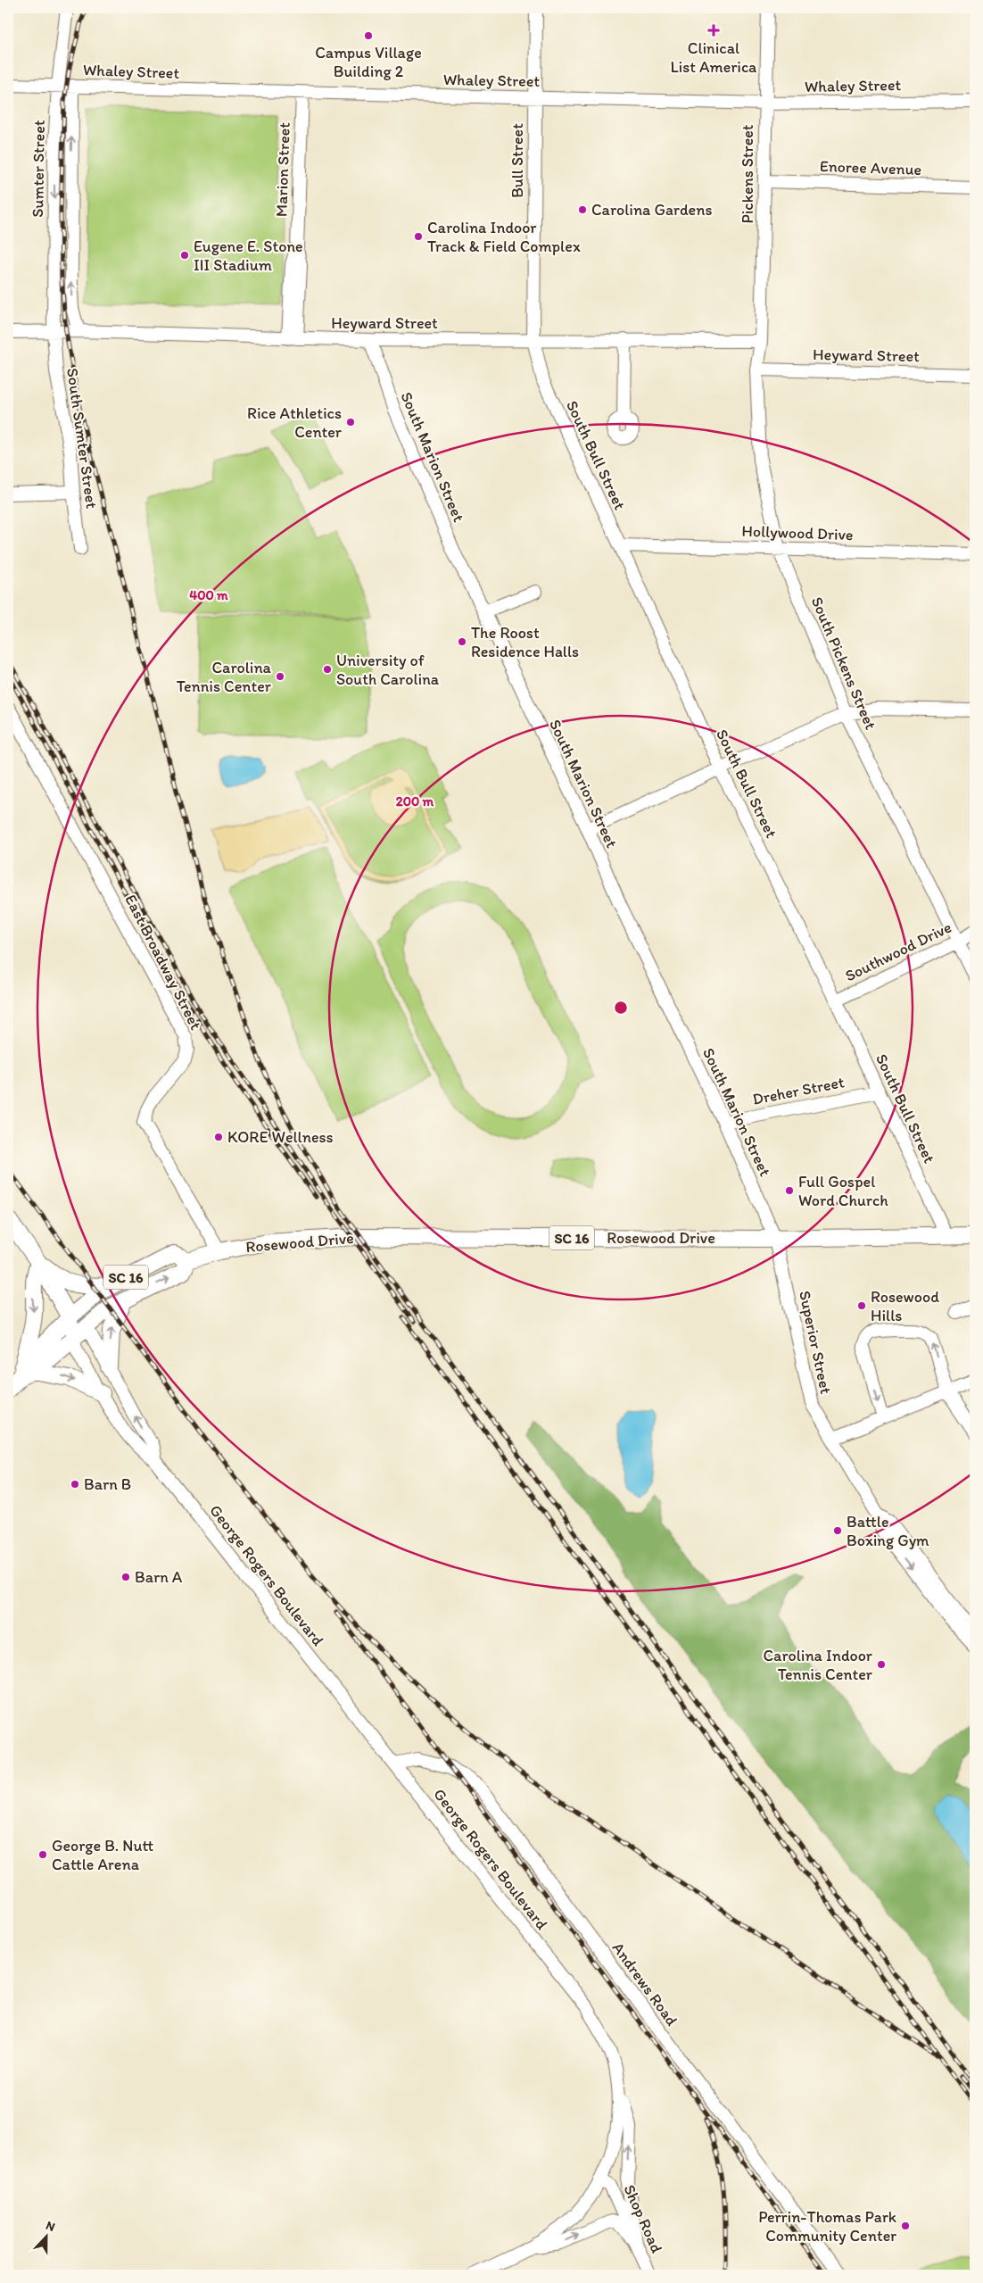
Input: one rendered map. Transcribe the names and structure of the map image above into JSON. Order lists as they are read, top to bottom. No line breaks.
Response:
{"streets":{"main road":["SC 16","Rosewood Drive"],"street":["Whaley Street","Bull Street","Enoree Avenue","Sumter Street","Marion Street","Pickens Street","Heyward Street","South Sumter Street","South Bull Street","South Marion Street","Hollywood Drive","South Pickens Street","Southwood Drive","East Broadway Street","Dreher Street","Superior Street","George Rogers Boulevard","Andrews Road","Shop Road"]},"crossings":[["Whaley Street","Bull Street"],["Whaley Street","Sumter Street"],["Whaley Street","Marion Street"],["Whaley Street","Pickens Street"],["Bull Street","Heyward Street"],["Bull Street","South Bull Street"],["Enoree Avenue","Pickens Street"],["Sumter Street","Heyward Street"],["Sumter Street","South Sumter Street"],["Marion Street","Heyward Street"],["Pickens Street","Heyward Street"],["Pickens Street","South Pickens Street"],["Heyward Street","South Sumter Street"],["Heyward Street","South Bull Street"],["Heyward Street","South Marion Street"],["Heyward Street","South Pickens Street"],["South Bull Street","Hollywood Drive"],["South Bull Street","Southwood Drive"],["South Bull Street","Dreher Street"],["South Bull Street","Rosewood Drive"],["South Marion Street","Dreher Street"],["South Marion Street","Rosewood Drive"],["South Marion Street","Superior Street"],["Hollywood Drive","South Pickens Street"],["South Pickens Street","Southwood Drive"],["East Broadway Street","Rosewood Drive"],["Rosewood Drive","Superior Street"],["Rosewood Drive","George Rogers Boulevard"],["George Rogers Boulevard","Andrews Road"],["George Rogers Boulevard","Shop Road"]],"places":{"health":["Clinical List America"],"other":["Campus Village Building 2","Carolina Gardens","Carolina Indoor Track & Field Complex","Eugene E. Stone III Stadium","Rice Athletics Center","The Roost Residence Halls","University of South Carolina","Carolina Tennis Center","KORE Wellness","Full Gospel Word Church","Rosewood Hills","Barn B","Battle Boxing Gym","Barn A","Carolina Indoor Tennis Center","George B. Nutt Cattle Arena","Perrin-Thomas Park Community Center"]},"north":"top","rings":["400 m","200 m"]}
